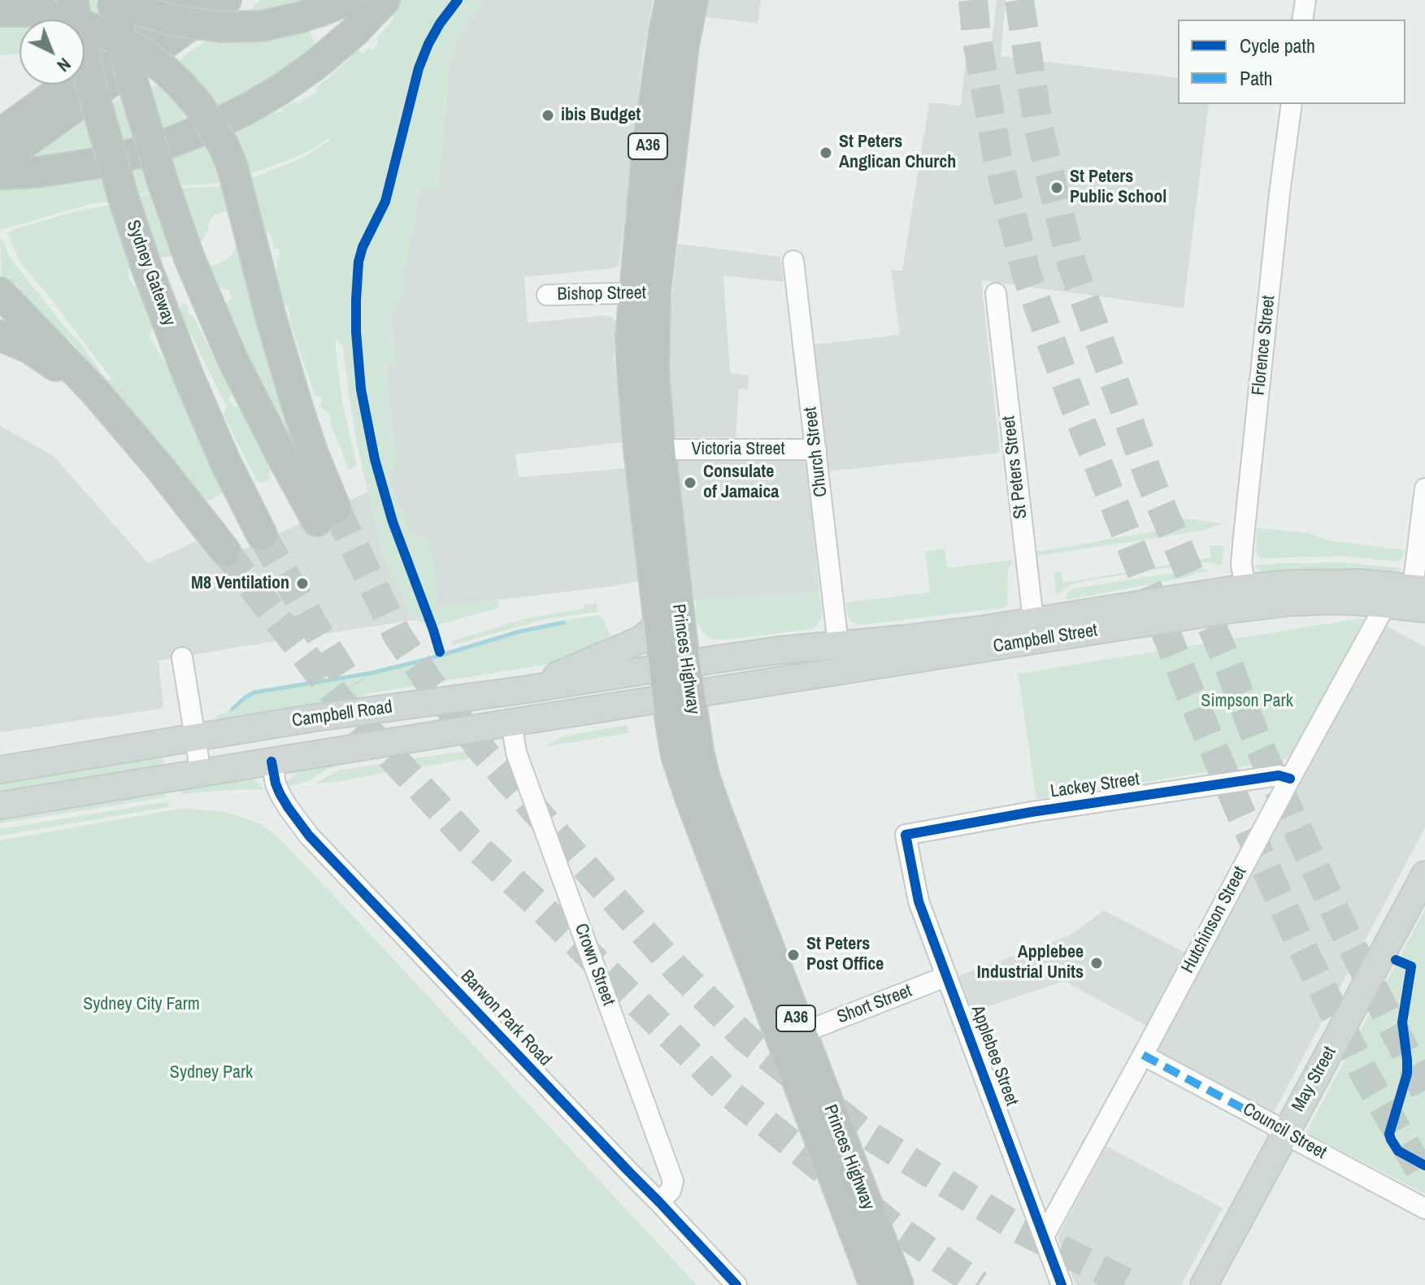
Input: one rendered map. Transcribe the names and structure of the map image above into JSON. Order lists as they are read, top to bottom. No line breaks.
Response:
{"streets":{"highway":["A36","Sydney Gateway","Princes Highway"],"main road":["Campbell Street","Campbell Road","May Street"],"street":["Bishop Street","Florence Street","Victoria Street","Church Street","St Peters Street","Lackey Street","Hutchinson Street","Crown Street","Short Street","Barwon Park Road","Applebee Street","Council Street"]},"crossings":[["Bishop Street","Princes Highway"],["Florence Street","Campbell Street"],["Victoria Street","Church Street"],["Victoria Street","Princes Highway"],["Church Street","Campbell Street"],["St Peters Street","Campbell Street"],["Campbell Street","Princes Highway"],["Campbell Street","Campbell Road"],["Campbell Street","Hutchinson Street"],["Princes Highway","Campbell Road"],["Princes Highway","Short Street"],["Campbell Road","Crown Street"],["Campbell Road","Barwon Park Road"],["Lackey Street","Hutchinson Street"],["Lackey Street","Applebee Street"],["Hutchinson Street","Applebee Street"],["Hutchinson Street","Council Street"],["Crown Street","Barwon Park Road"],["Short Street","Applebee Street"],["May Street","Council Street"]],"parks":["Simpson Park","Sydney City Farm","Sydney Park"],"places":["ibis Budget","St Peters Anglican Church","St Peters Public School","Consulate of Jamaica","M8 Ventilation","St Peters Post Office","Applebee Industrial Units"],"legend":["Cycle path","Path"],"north":"bottom right"}
